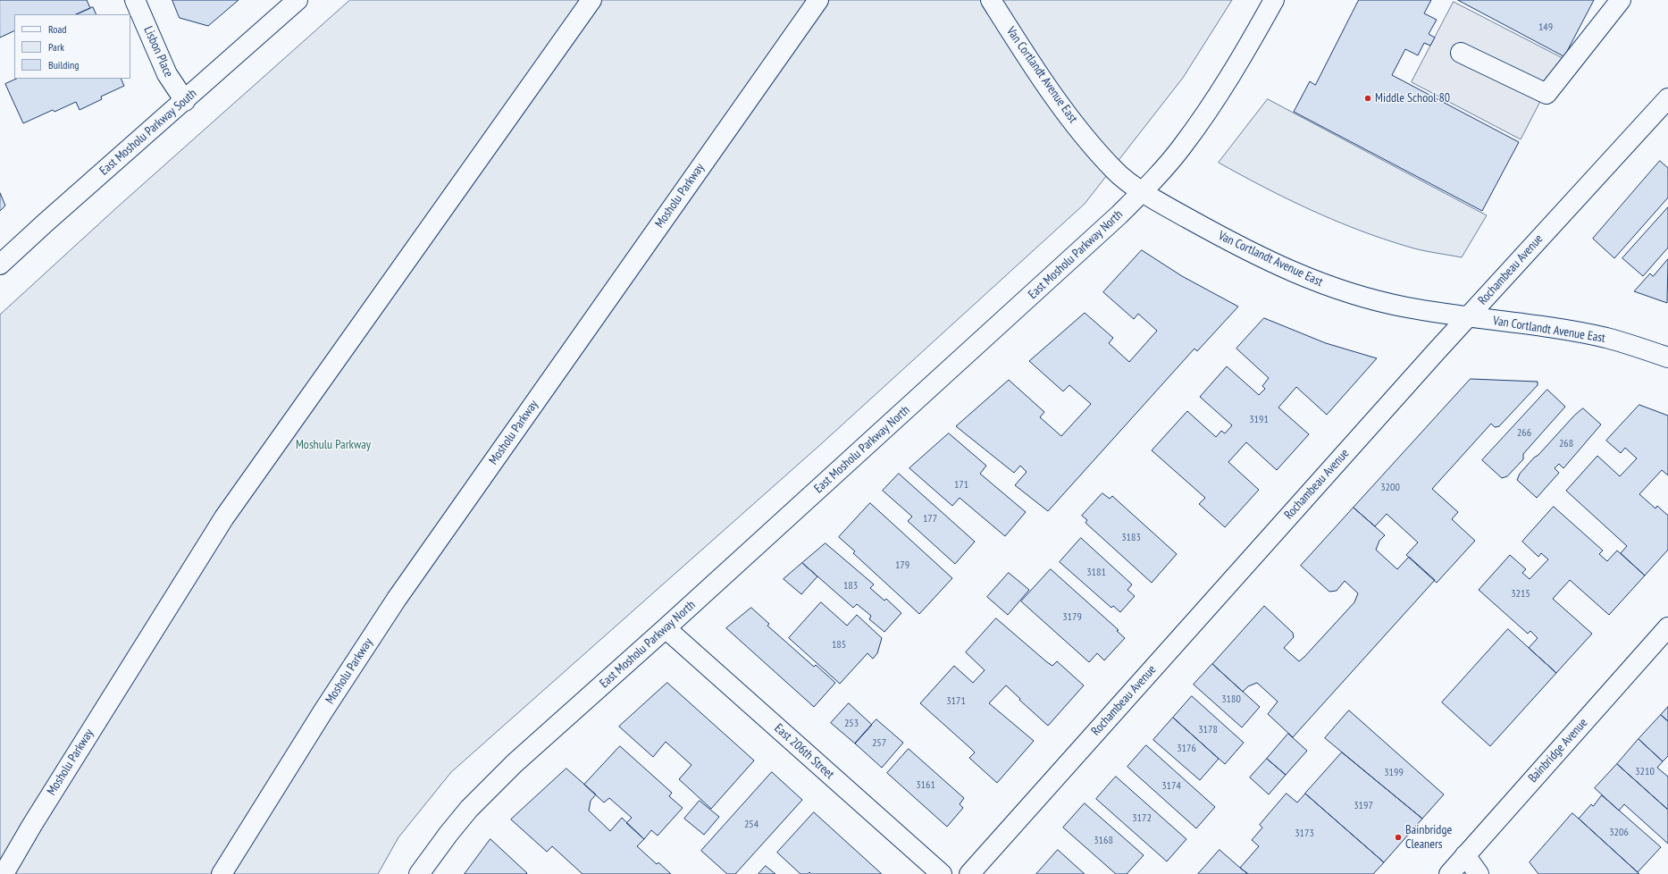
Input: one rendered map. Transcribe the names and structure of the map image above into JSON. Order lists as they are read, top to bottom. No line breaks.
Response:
{"streets":{"street":["Lisbon Place","Van Cortlandt Avenue East","East Mosholu Parkway South","Mosholu Parkway","East Mosholu Parkway North","Rochambeau Avenue","Bainbridge Avenue","East 206th Street"]},"crossings":[["Lisbon Place","East Mosholu Parkway South"],["Van Cortlandt Avenue East","East Mosholu Parkway North"],["Van Cortlandt Avenue East","Rochambeau Avenue"],["East Mosholu Parkway North","East 206th Street"]],"parks":["Moshulu Parkway"],"places":["Middle School 80","Bainbridge Cleaners"],"house_numbers":["149","3191","266","268","171","3200","177","3183","179","3181","183","3215","3179","185","3180","3171","253","3178","257","3176","3210","3199","3161","3174","3197","3172","254","3206","3173","3168"],"legend":["Road","Park","Building"]}
